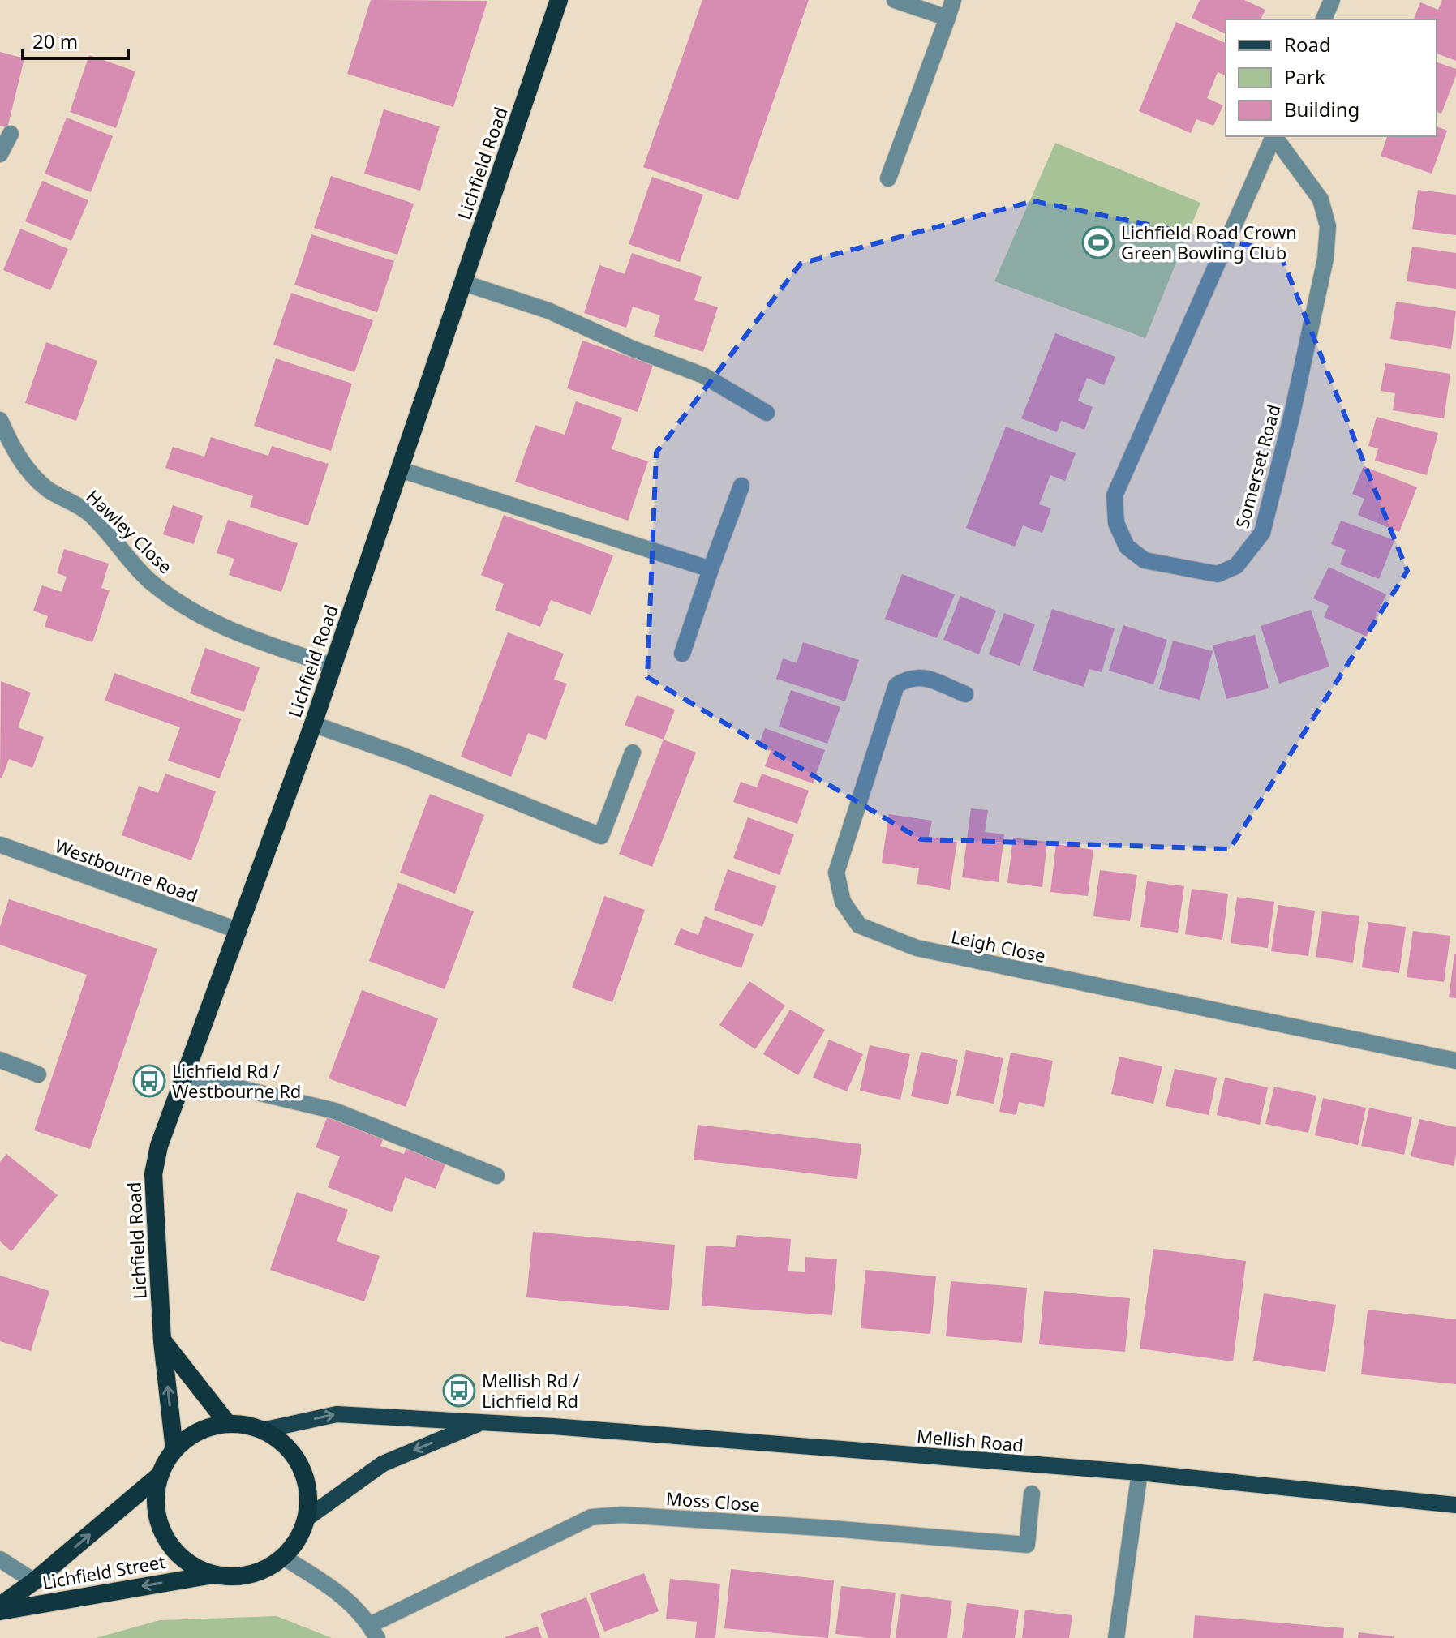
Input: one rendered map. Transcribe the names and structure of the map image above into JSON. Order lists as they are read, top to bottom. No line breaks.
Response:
{"streets":{"highway":["Lichfield Road","Lichfield Street"],"main road":["Mellish Road"],"street":["Somerset Road","Hawley Close","Westbourne Road","Leigh Close","Moss Close"]},"crossings":[["Lichfield Road","Hawley Close"],["Lichfield Road","Westbourne Road"],["Lichfield Road","Mellish Road"],["Lichfield Road","Lichfield Street"],["Mellish Road","Lichfield Street"]],"places":{"sports":["Lichfield Road Crown Green Bowling Club"],"bus stop":["Lichfield Rd / Westbourne Rd","Mellish Rd / Lichfield Rd"]},"legend":["Road","Park","Building"],"scale_bar":"20 m"}
